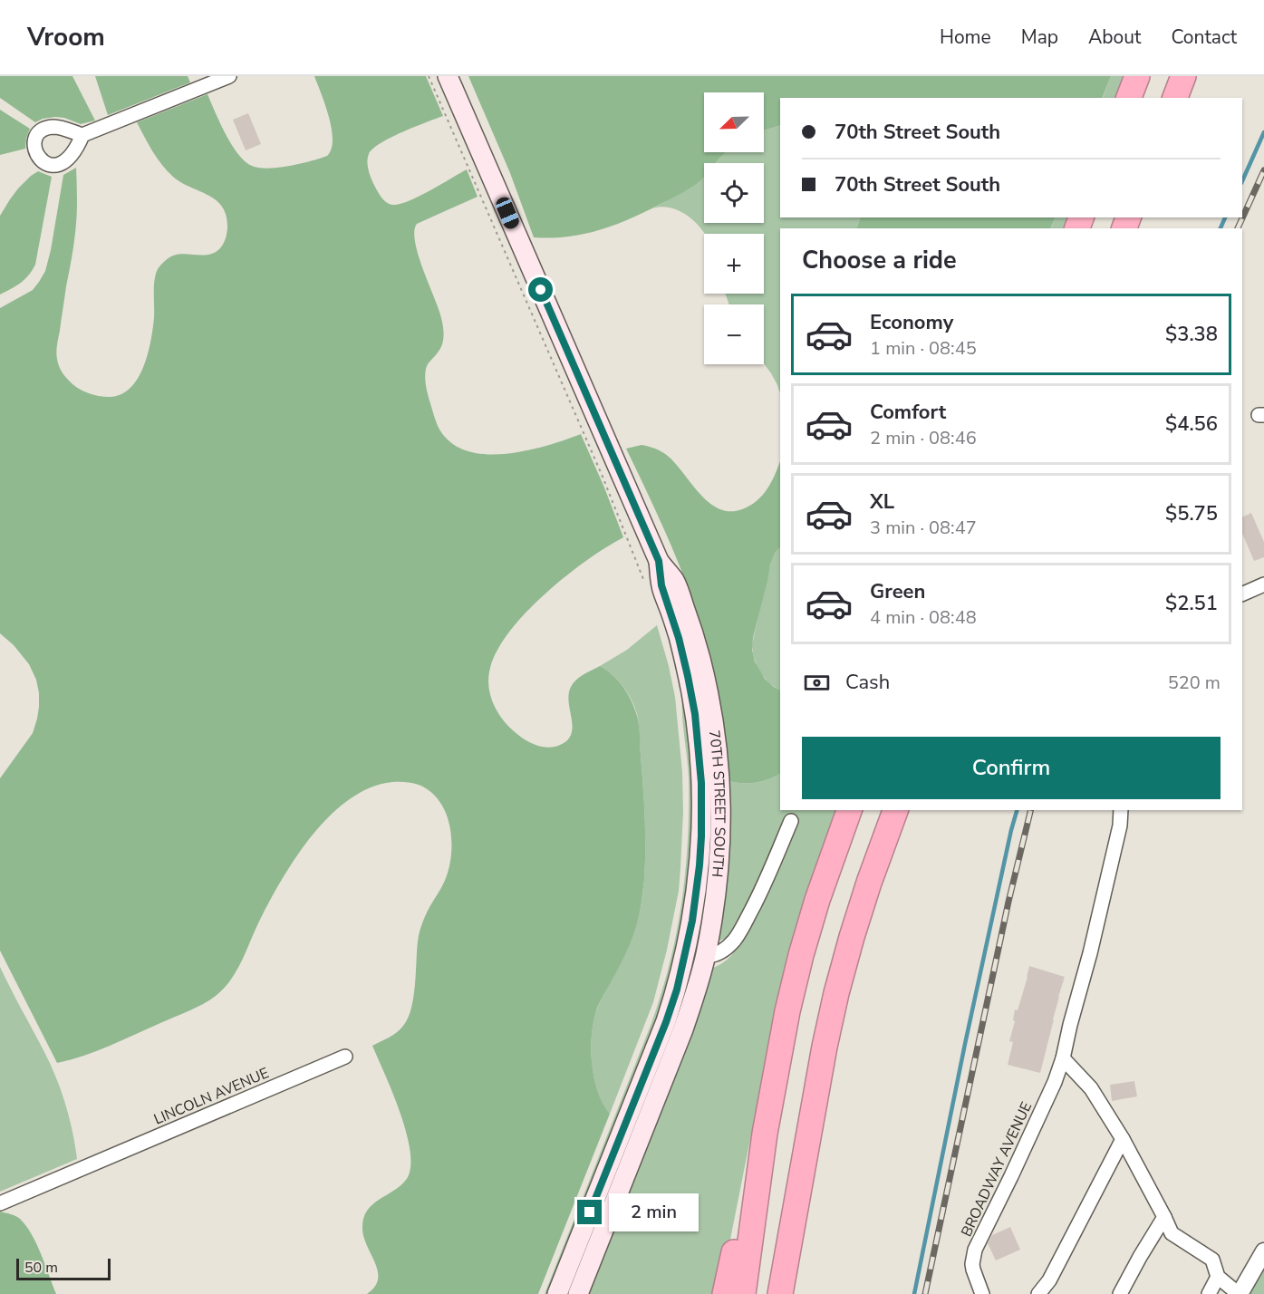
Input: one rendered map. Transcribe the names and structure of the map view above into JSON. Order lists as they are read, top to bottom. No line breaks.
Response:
{"streets":{"main road":["70TH STREET SOUTH"],"street":["LINCOLN AVENUE","BROADWAY AVENUE"]},"scale_bar":"50 m","north":"bottom left","page":{"header":"Vroom","nav":["Home","Map","About","Contact"],"map_buttons":["+","−"],"banner":["70th Street South","70th Street South"],"heading":"Choose a ride","list":[{"name":"Economy","note":"1 min · 08:45","value":"$3.38"},{"name":"Comfort","note":"2 min · 08:46","value":"$4.56"},{"name":"XL","note":"3 min · 08:47","value":"$5.75"},{"name":"Green","note":"4 min · 08:48","value":"$2.51"}],"pay":["Cash","520 m"],"buttons":"Confirm","bubble":"2 min","scale":"50 m"}}
